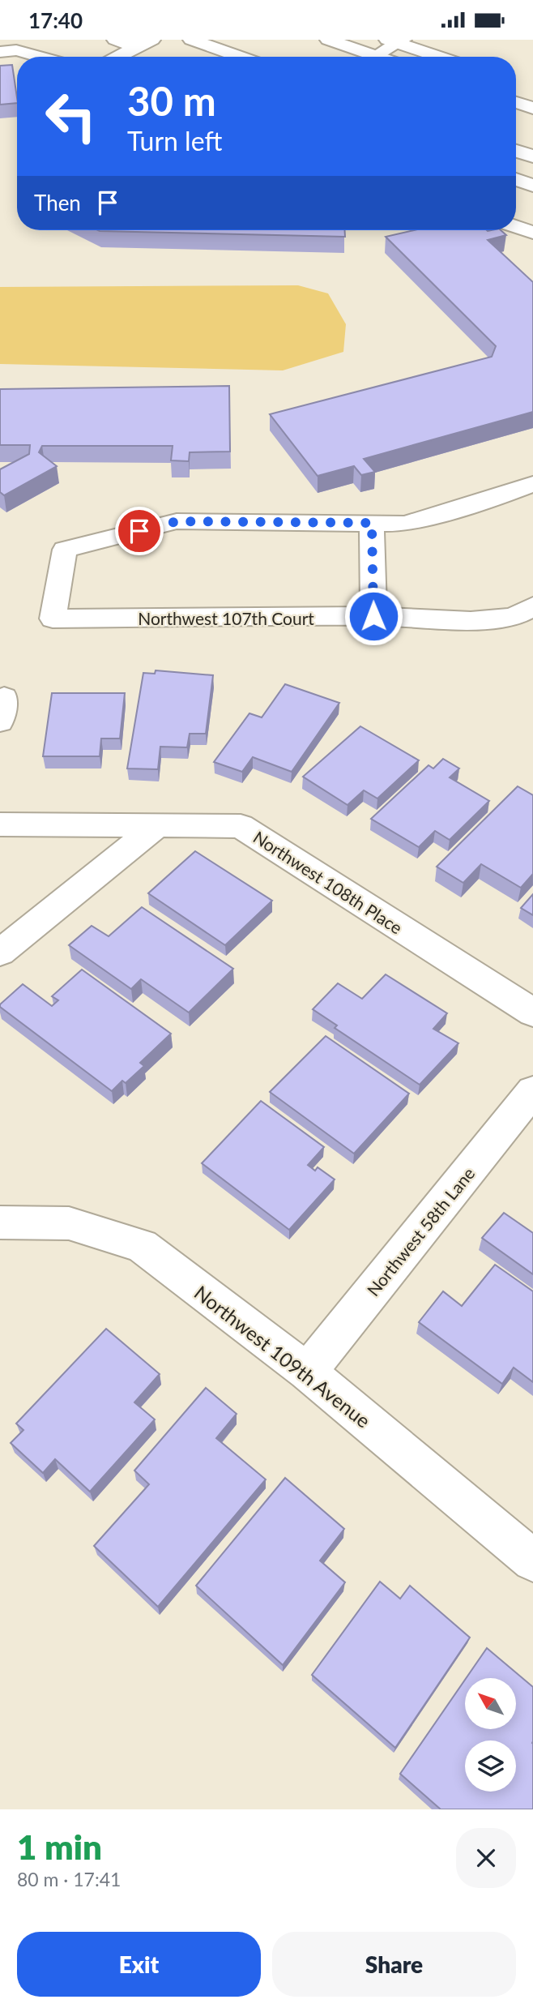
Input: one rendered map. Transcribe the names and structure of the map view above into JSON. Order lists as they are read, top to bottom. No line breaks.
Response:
{"streets":{"street":["Northwest 107th Court","Northwest 108th Place","Northwest 58th Lane","Northwest 109th Avenue"]},"crossings":[["Northwest 58th Lane","Northwest 109th Avenue"]],"north":"top left","page":{"status":"17:40","turn":["30 m","Turn left"],"then":"Then","heading":["1 min","80 m · 17:41"],"buttons":["Exit","Share"]}}
